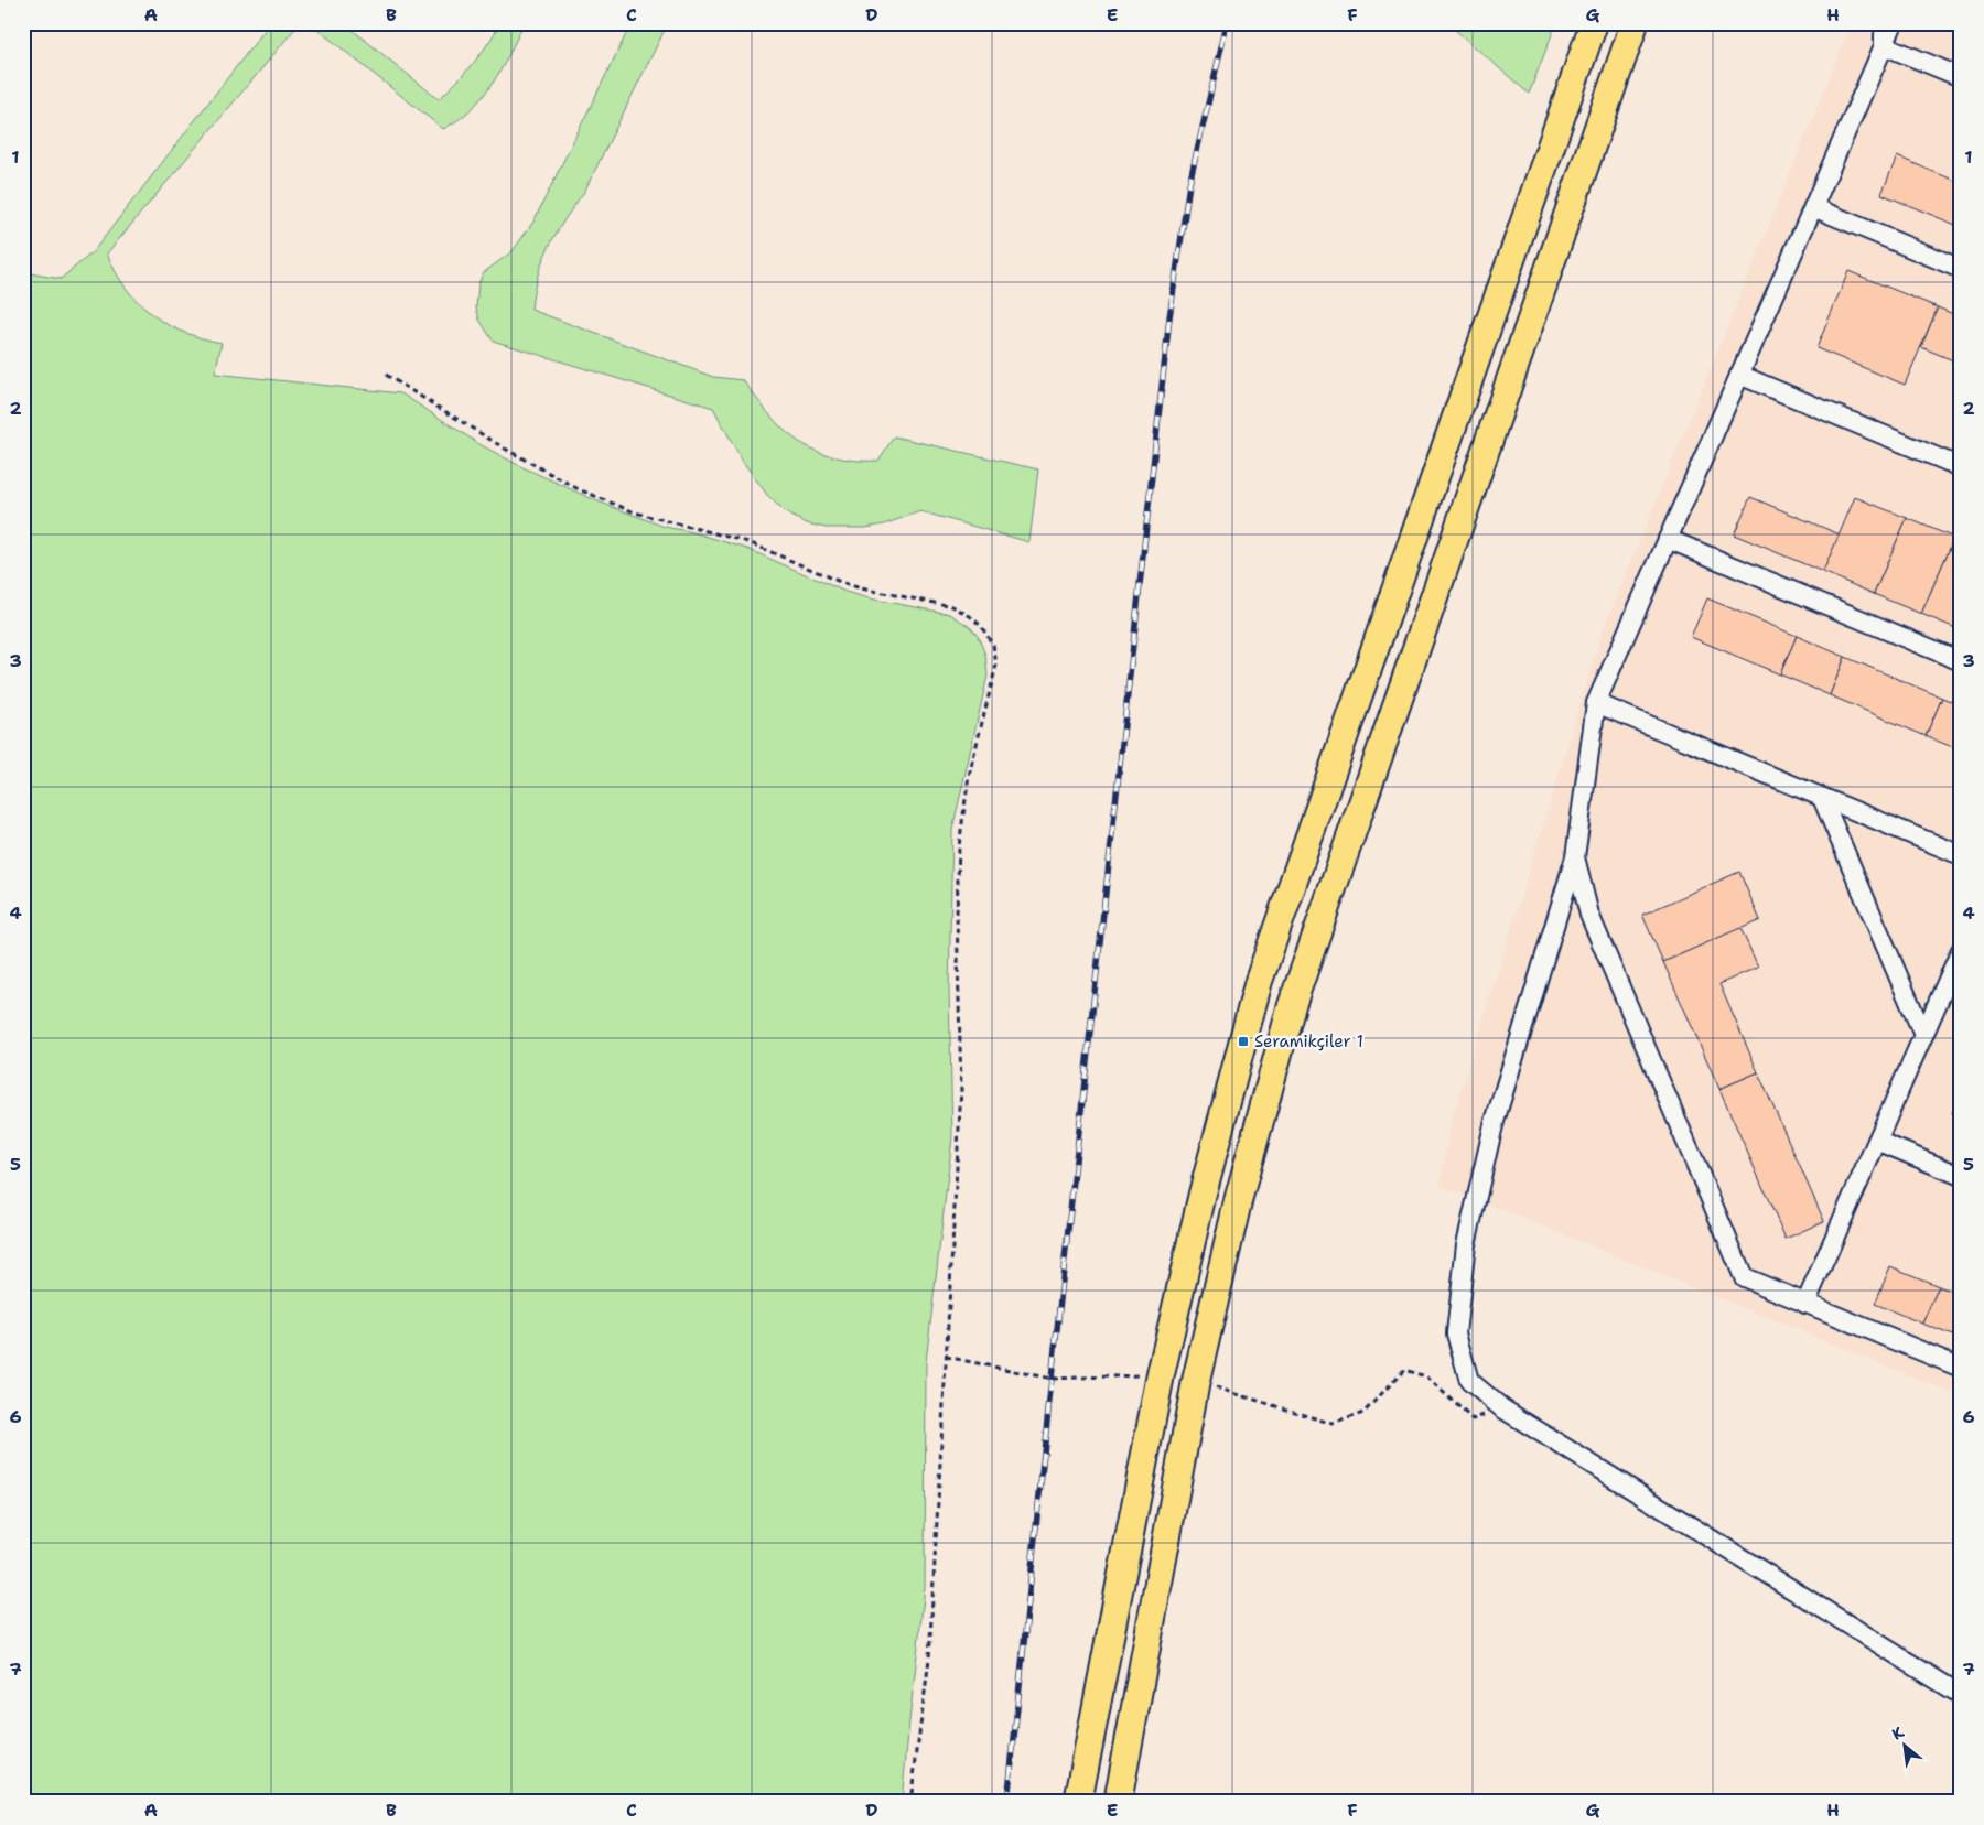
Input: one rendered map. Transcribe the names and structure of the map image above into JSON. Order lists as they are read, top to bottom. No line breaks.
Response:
{"places":{"transit":["Seramikçiler 1"]},"north":"top left","grid":{"columns":["A","B","C","D","E","F","G","H"],"rows":["1","2","3","4","5","6","7"]}}
